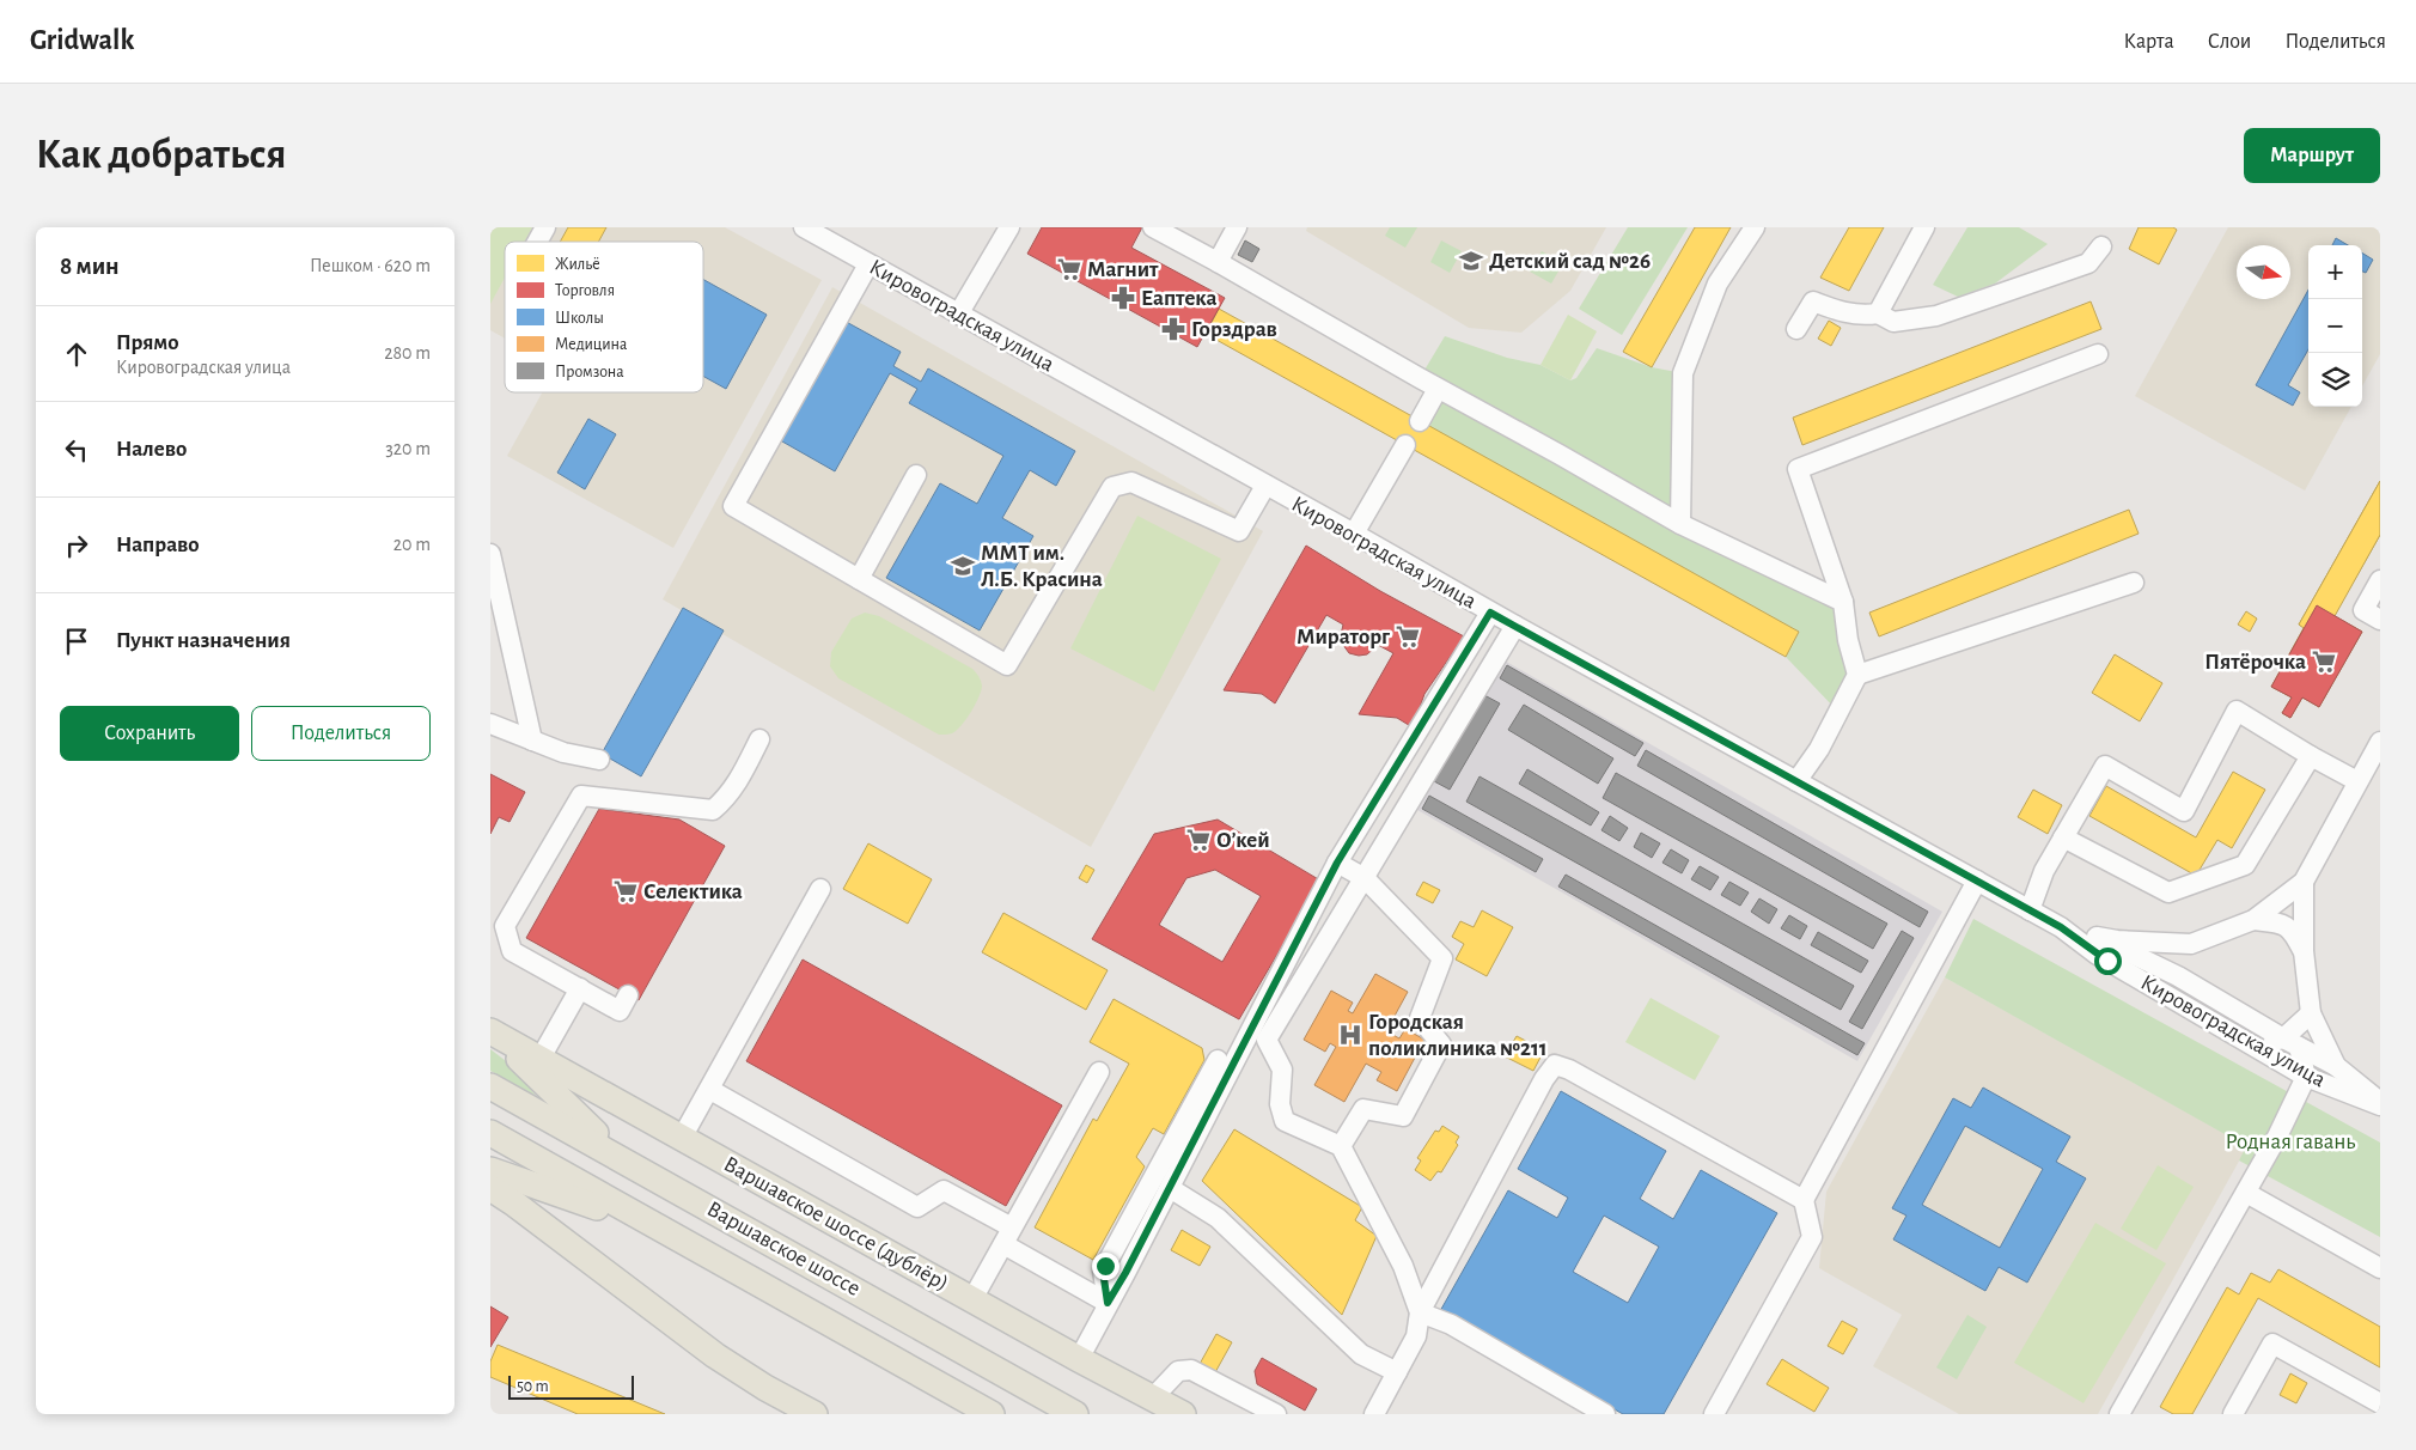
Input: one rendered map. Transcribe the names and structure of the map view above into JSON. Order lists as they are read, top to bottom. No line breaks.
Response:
{"streets":{"main road":["Варшавское шоссе (дублёр)","Варшавское шоссе"],"street":["Кировоградская улица"]},"parks":["Родная гавань"],"places":{"school or university":["Детский сад №26","ММТ им. Л.Б. Красина"],"supermarket":["Магнит","Мираторг","Пятёрочка","О’кей","Селектика"],"pharmacy":["Еаптека","Горздрав"],"hospital":["Городская поликлиника №211"]},"legend":["Жильё","Торговля","Школы","Медицина","Промзона"],"scale_bar":"50 m","north":"right","page":{"header":"Gridwalk","nav":["Карта","Слои","Поделиться"],"buttons":["Маршрут",["Сохранить","Поделиться"]],"title":"Как добраться","heading":["8 мин","Пешком · 620 m"],"map_buttons":["+","−"],"list":[["Прямо","Кировоградская улица","280 m"],["Налево","320 m"],["Направо","20 m"],"Пункт назначения"],"scale":"50 m"}}
